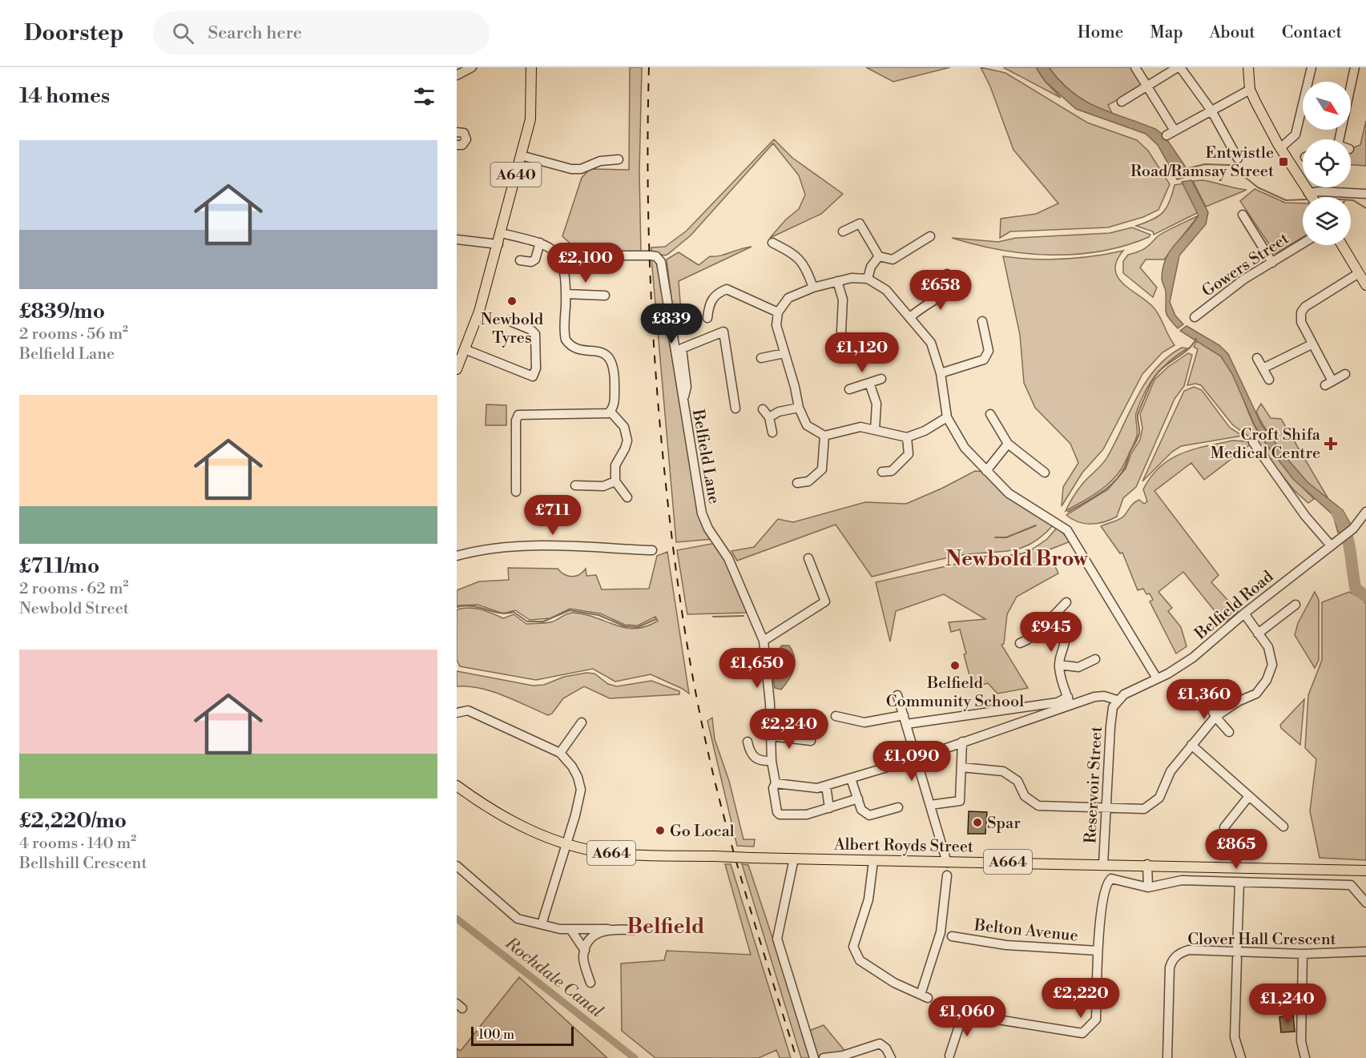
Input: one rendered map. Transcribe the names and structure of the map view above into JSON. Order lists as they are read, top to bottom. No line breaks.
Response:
{"streets":{"main road":["A640","Albert Royds Street","A664"],"street":["Gowers Street","Belfield Lane","Belfield Road","Reservoir Street","Belton Avenue","Clover Hall Crescent"]},"crossings":[["Belfield Road","Reservoir Street"],["Reservoir Street","Albert Royds Street"]],"districts":["Newbold Brow","Belfield"],"water":["Rochdale Canal"],"places":{"transit":["Entwistle Road/Ramsay Street"],"other":["Newbold Tyres","Belfield Community School","Spar","Go Local"],"health":["Croft Shifa Medical Centre"]},"scale_bar":"100 m","north":"bottom right","page":{"header":"Doorstep","search":"Search here","nav":["Home","Map","About","Contact"],"heading":"14 homes","list":[{"name":"£839/mo","note":"2 rooms · 56 m² · Belfield Lane"},{"name":"£711/mo","note":"2 rooms · 62 m² · Newbold Street"},{"name":"£2,220/mo","note":"4 rooms · 140 m² · Bellshill Crescent"}],"price":["£2,100","£658","£839","£1,120","£711","£945","£1,650","£1,360","£2,240","£1,090","£865","£2,220","£1,240","£1,060"],"scale":"100 m"}}
